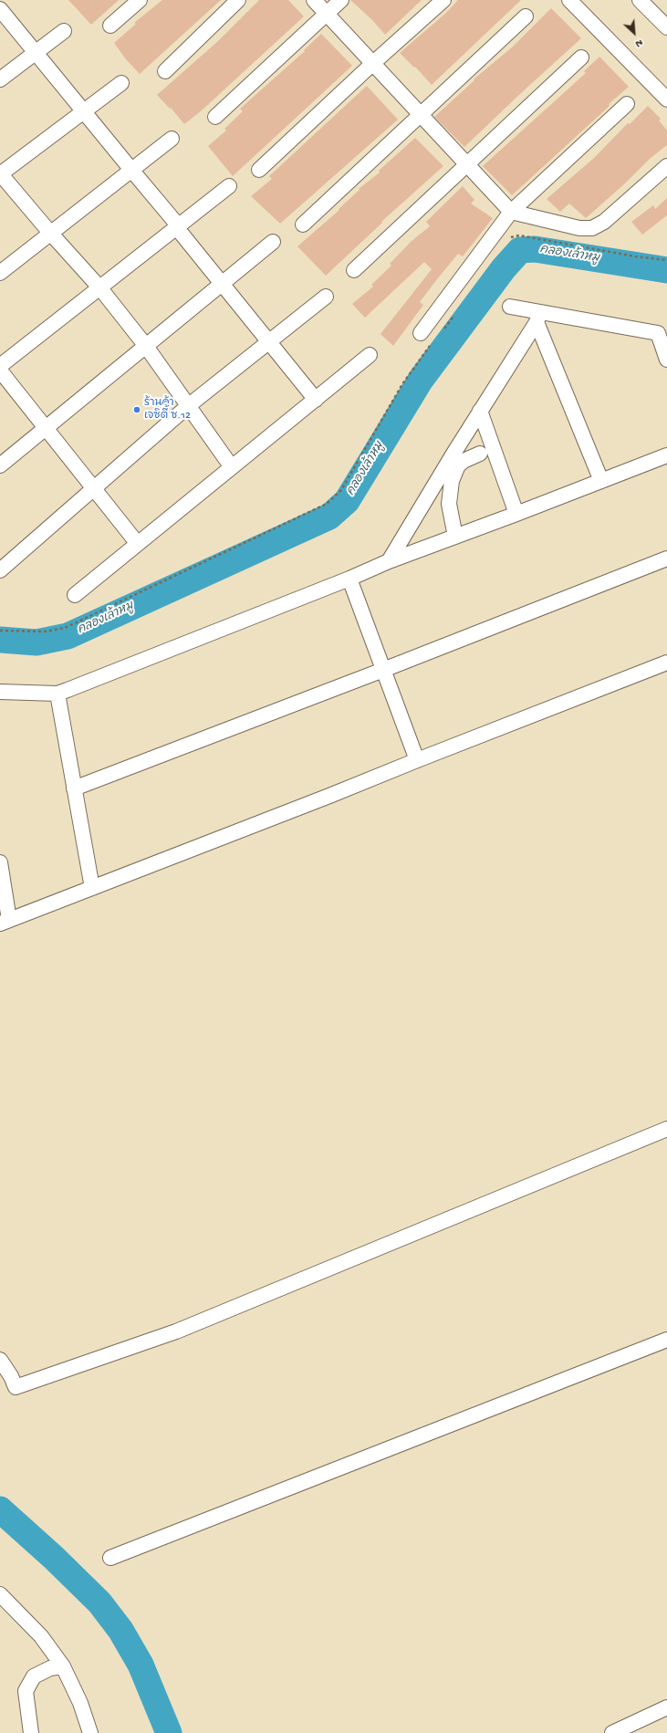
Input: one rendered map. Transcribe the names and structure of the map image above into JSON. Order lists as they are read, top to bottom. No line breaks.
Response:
{"water":["คลองเล้าหมู"],"places":["ร้านค้า เจซิตี้ ซ.12"],"north":"bottom right"}
